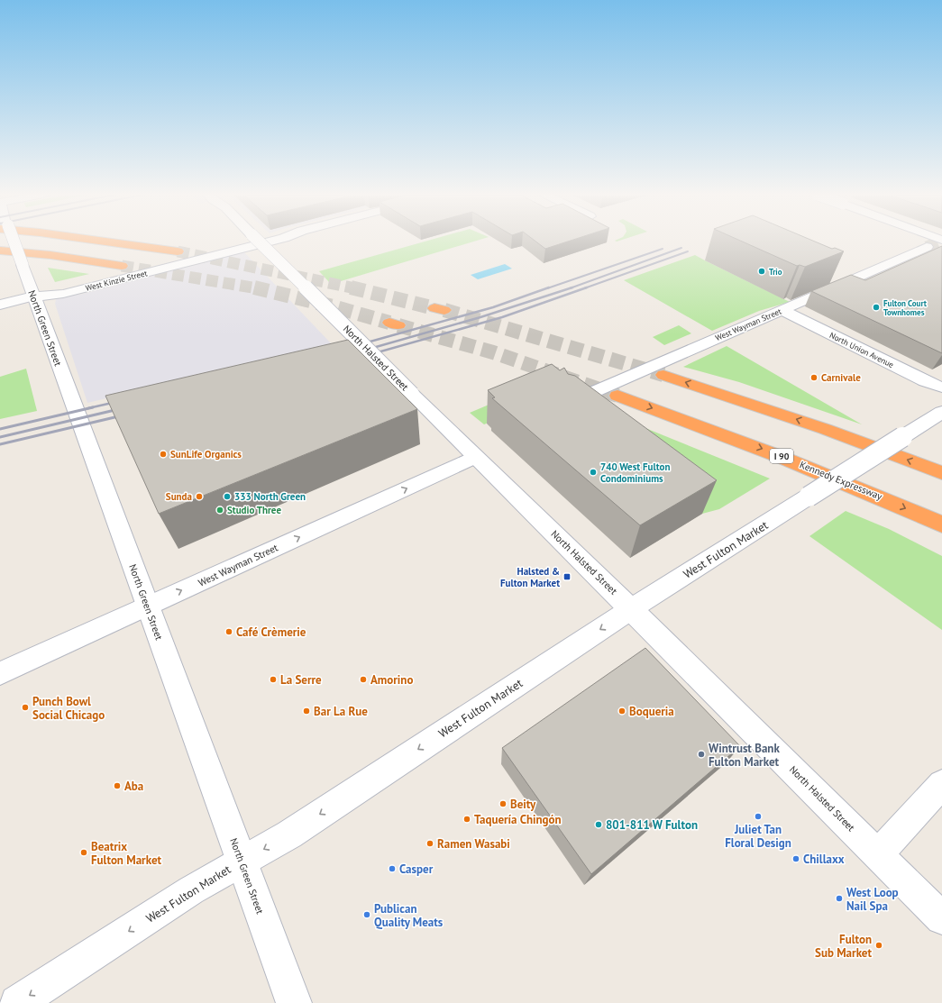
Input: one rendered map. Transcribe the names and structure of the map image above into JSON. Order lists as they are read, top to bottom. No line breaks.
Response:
{"streets":{"highway":["I 90","Kennedy Expressway"],"street":["West Kinzie Street","West Wayman Street","North Green Street","North Union Avenue","North Halsted Street","West Fulton Market"]},"crossings":[["West Kinzie Street","North Green Street"],["West Wayman Street","North Green Street"],["West Wayman Street","North Union Avenue"],["West Wayman Street","North Halsted Street"],["North Green Street","West Fulton Market"],["North Halsted Street","West Fulton Market"]],"one_way":["West Wayman Street","West Fulton Market"],"places":{"other":["Trio","Fulton Court Townhomes","Carnivale","SunLife Organics","740 West Fulton Condominiums","Sunda","333 North Green","Studio Three","Café Crèmerie","La Serre","Amorino","Punch Bowl Social Chicago","Bar La Rue","Boqueria","Wintrust Bank Fulton Market","Aba","Beity","Juliet Tan Floral Design","Taquería Chingón","801-811 W Fulton","Ramen Wasabi","Beatrix Fulton Market","Chillaxx","Casper","West Loop Nail Spa","Publican Quality Meats","Fulton Sub Market"],"transit":["Halsted & Fulton Market"]}}
